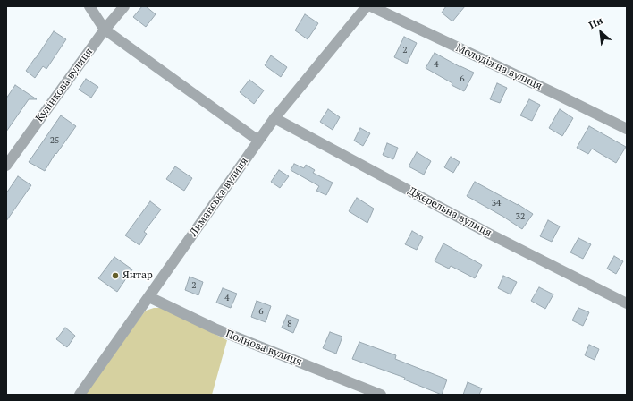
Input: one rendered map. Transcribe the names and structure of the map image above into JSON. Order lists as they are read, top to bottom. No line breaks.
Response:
{"streets":{"street":["Молодіжна вулиця","Кулінкова вулиця","Лиманська вулиця","Джерельна вулиця","Полнова вулиця"]},"crossings":[["Лиманська вулиця","Джерельна вулиця"],["Лиманська вулиця","Полнова вулиця"]],"places":["Янтар"],"house_numbers":["2","4","6","25","34","32","2","4","6","8"],"north":"top left"}
